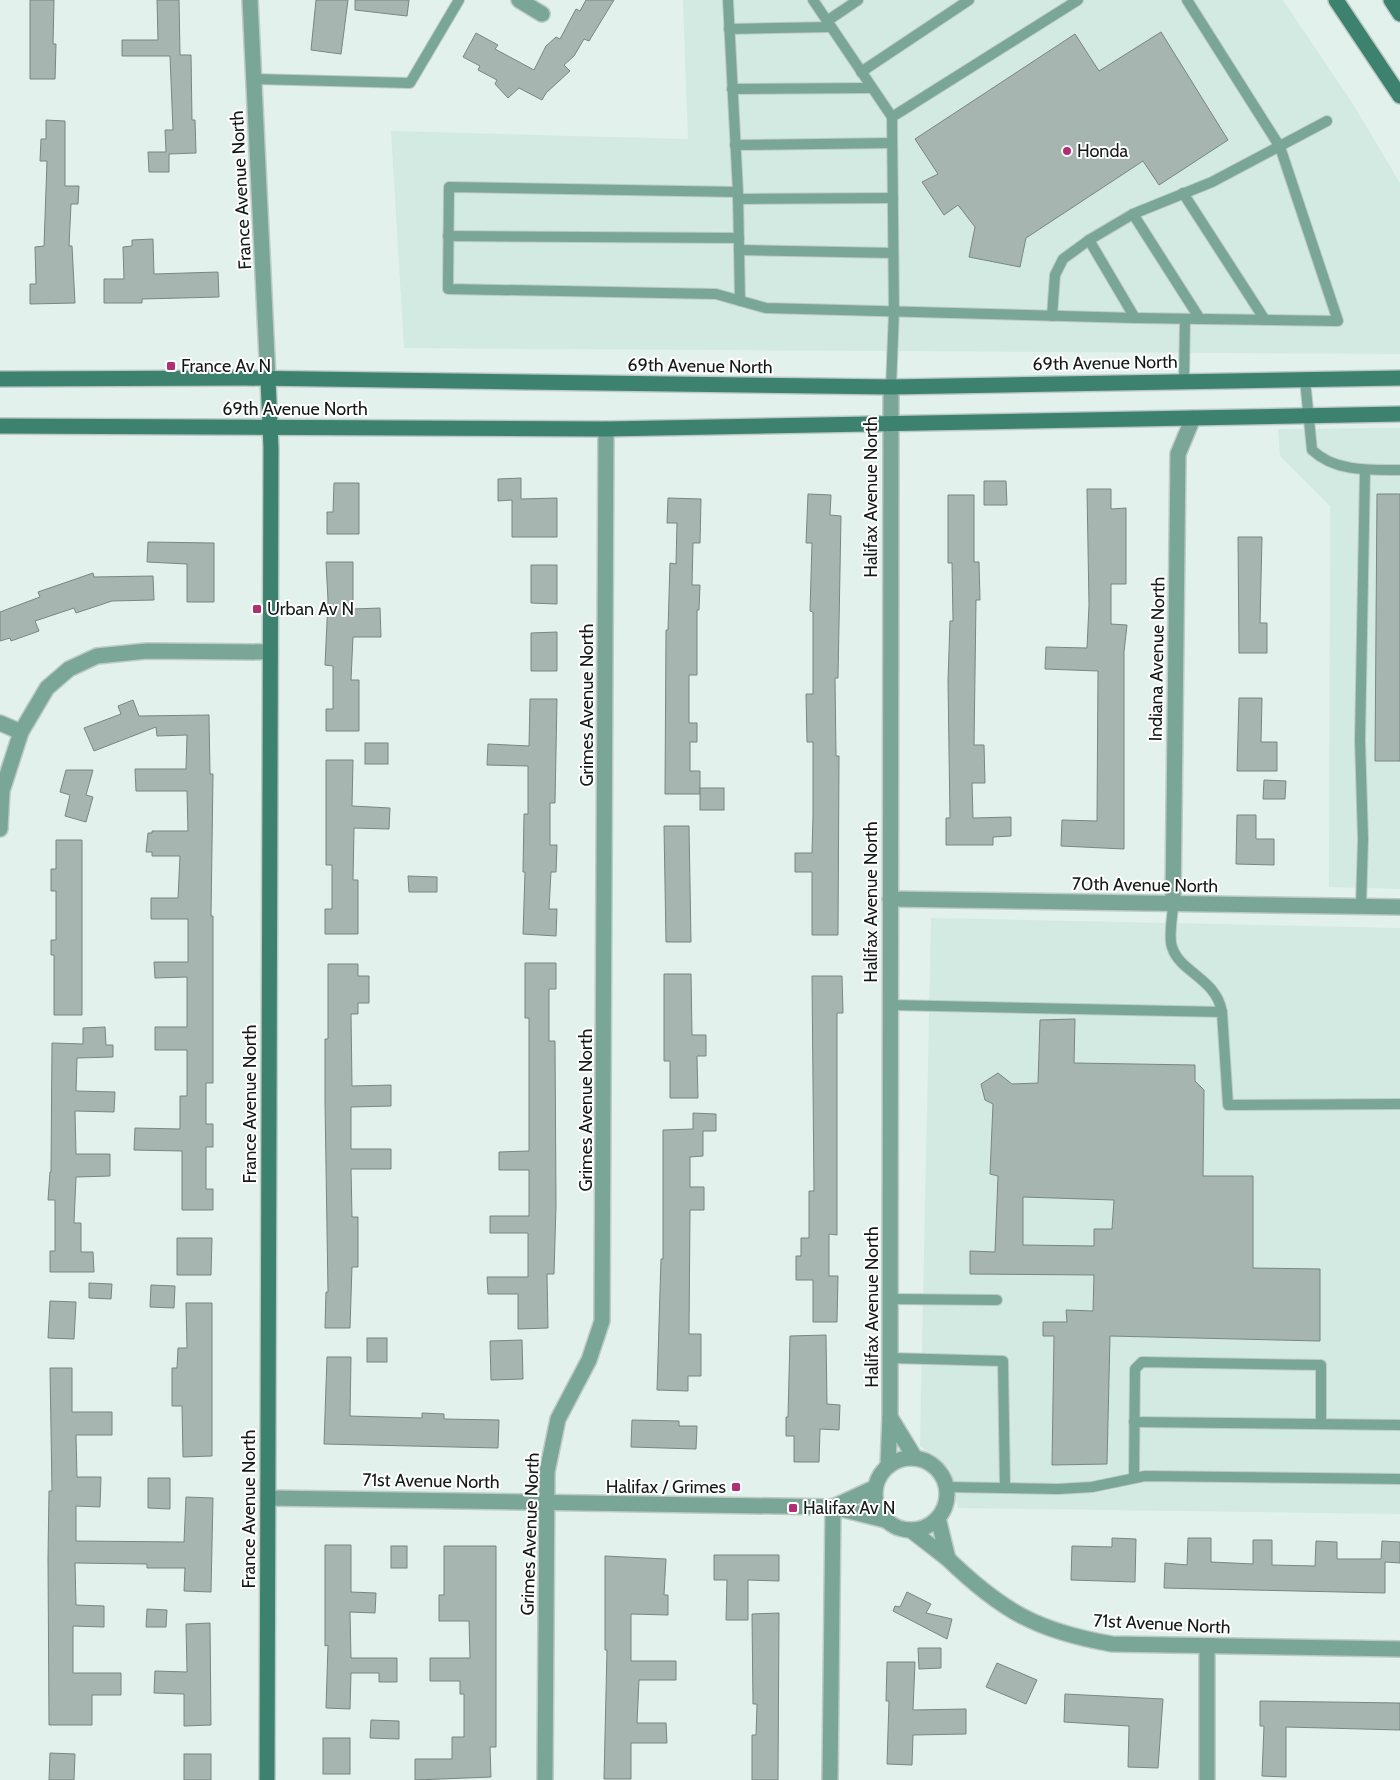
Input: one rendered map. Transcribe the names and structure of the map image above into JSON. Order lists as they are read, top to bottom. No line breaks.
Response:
{"streets":{"street":["France Avenue North","69th Avenue North","Halifax Avenue North","Indiana Avenue North","Grimes Avenue North","70th Avenue North","71st Avenue North"]},"crossings":[["France Avenue North","69th Avenue North"],["France Avenue North","71st Avenue North"],["69th Avenue North","Halifax Avenue North"],["69th Avenue North","Indiana Avenue North"],["69th Avenue North","Grimes Avenue North"],["Halifax Avenue North","70th Avenue North"],["Halifax Avenue North","71st Avenue North"],["Indiana Avenue North","70th Avenue North"],["Grimes Avenue North","71st Avenue North"]],"places":{"other":["Honda"],"transit":["France Av N","Urban Av N","Halifax / Grimes","Halifax Av N"]}}
